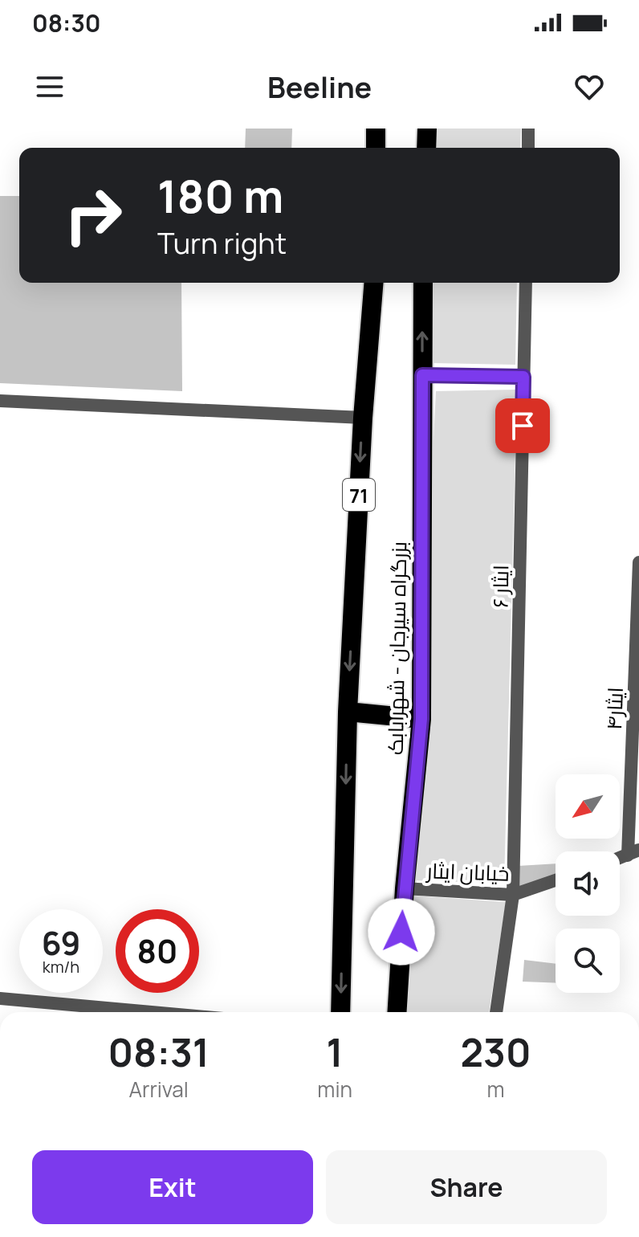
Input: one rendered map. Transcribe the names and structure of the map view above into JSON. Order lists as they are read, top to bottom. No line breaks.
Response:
{"streets":{"highway":["71","بزرگراه سیرجان - شهر بابک"],"street":["ایثار ۶","ایثار۴","خیابان ایثار"]},"crossings":[["ایثار ۶","خیابان ایثار"],["بزرگراه سیرجان - شهر بابک","خیابان ایثار"]],"north":"bottom left","page":{"status":"08:30","header":"Beeline","turn":["180 m","Turn right"],"speed":"69 km/h","limit":"80","eta":["08:31","Arrival","1","min","230","m"],"buttons":["Exit","Share"]}}
